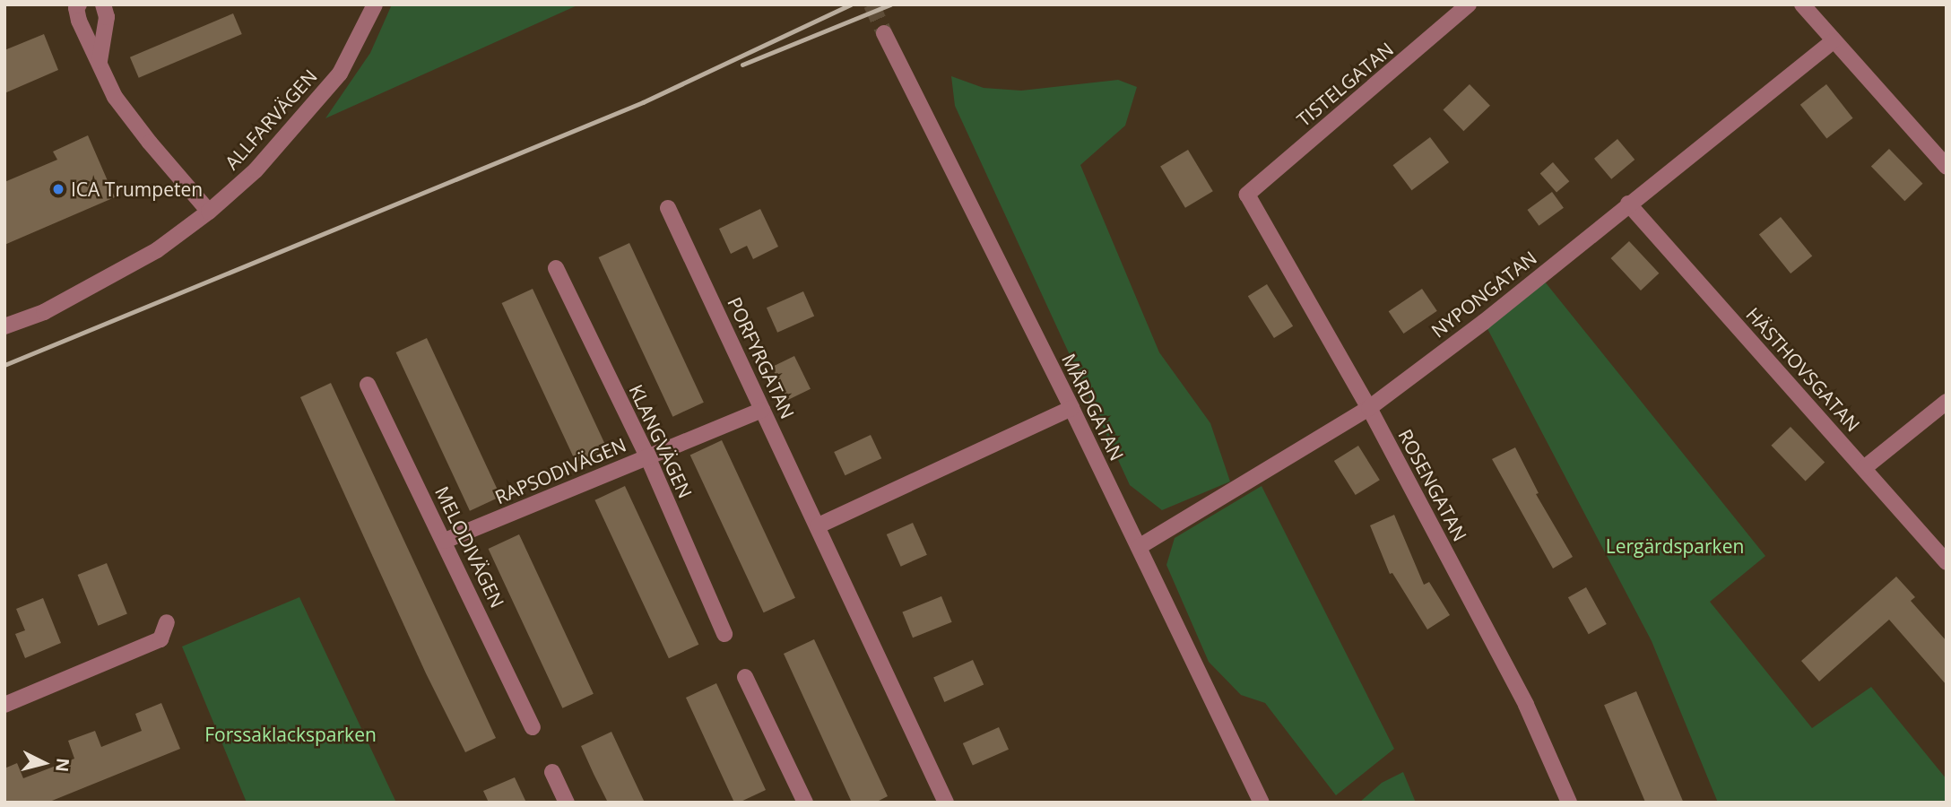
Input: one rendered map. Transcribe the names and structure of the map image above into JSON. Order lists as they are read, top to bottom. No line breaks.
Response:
{"streets":{"street":["TISTELGATAN","ALLFARVÄGEN","NYPONGATAN","PORFYRGATAN","HÄSTHOVSGATAN","MÅRDGATAN","KLANGVÄGEN","RAPSODIVÄGEN","ROSENGATAN","MELODIVÄGEN"]},"crossings":[["TISTELGATAN","ROSENGATAN"],["NYPONGATAN","HÄSTHOVSGATAN"],["NYPONGATAN","MÅRDGATAN"],["NYPONGATAN","ROSENGATAN"],["PORFYRGATAN","RAPSODIVÄGEN"],["KLANGVÄGEN","RAPSODIVÄGEN"],["RAPSODIVÄGEN","MELODIVÄGEN"]],"parks":["Lergärdsparken","Forssaklacksparken"],"places":["ICA Trumpeten"],"north":"right"}
